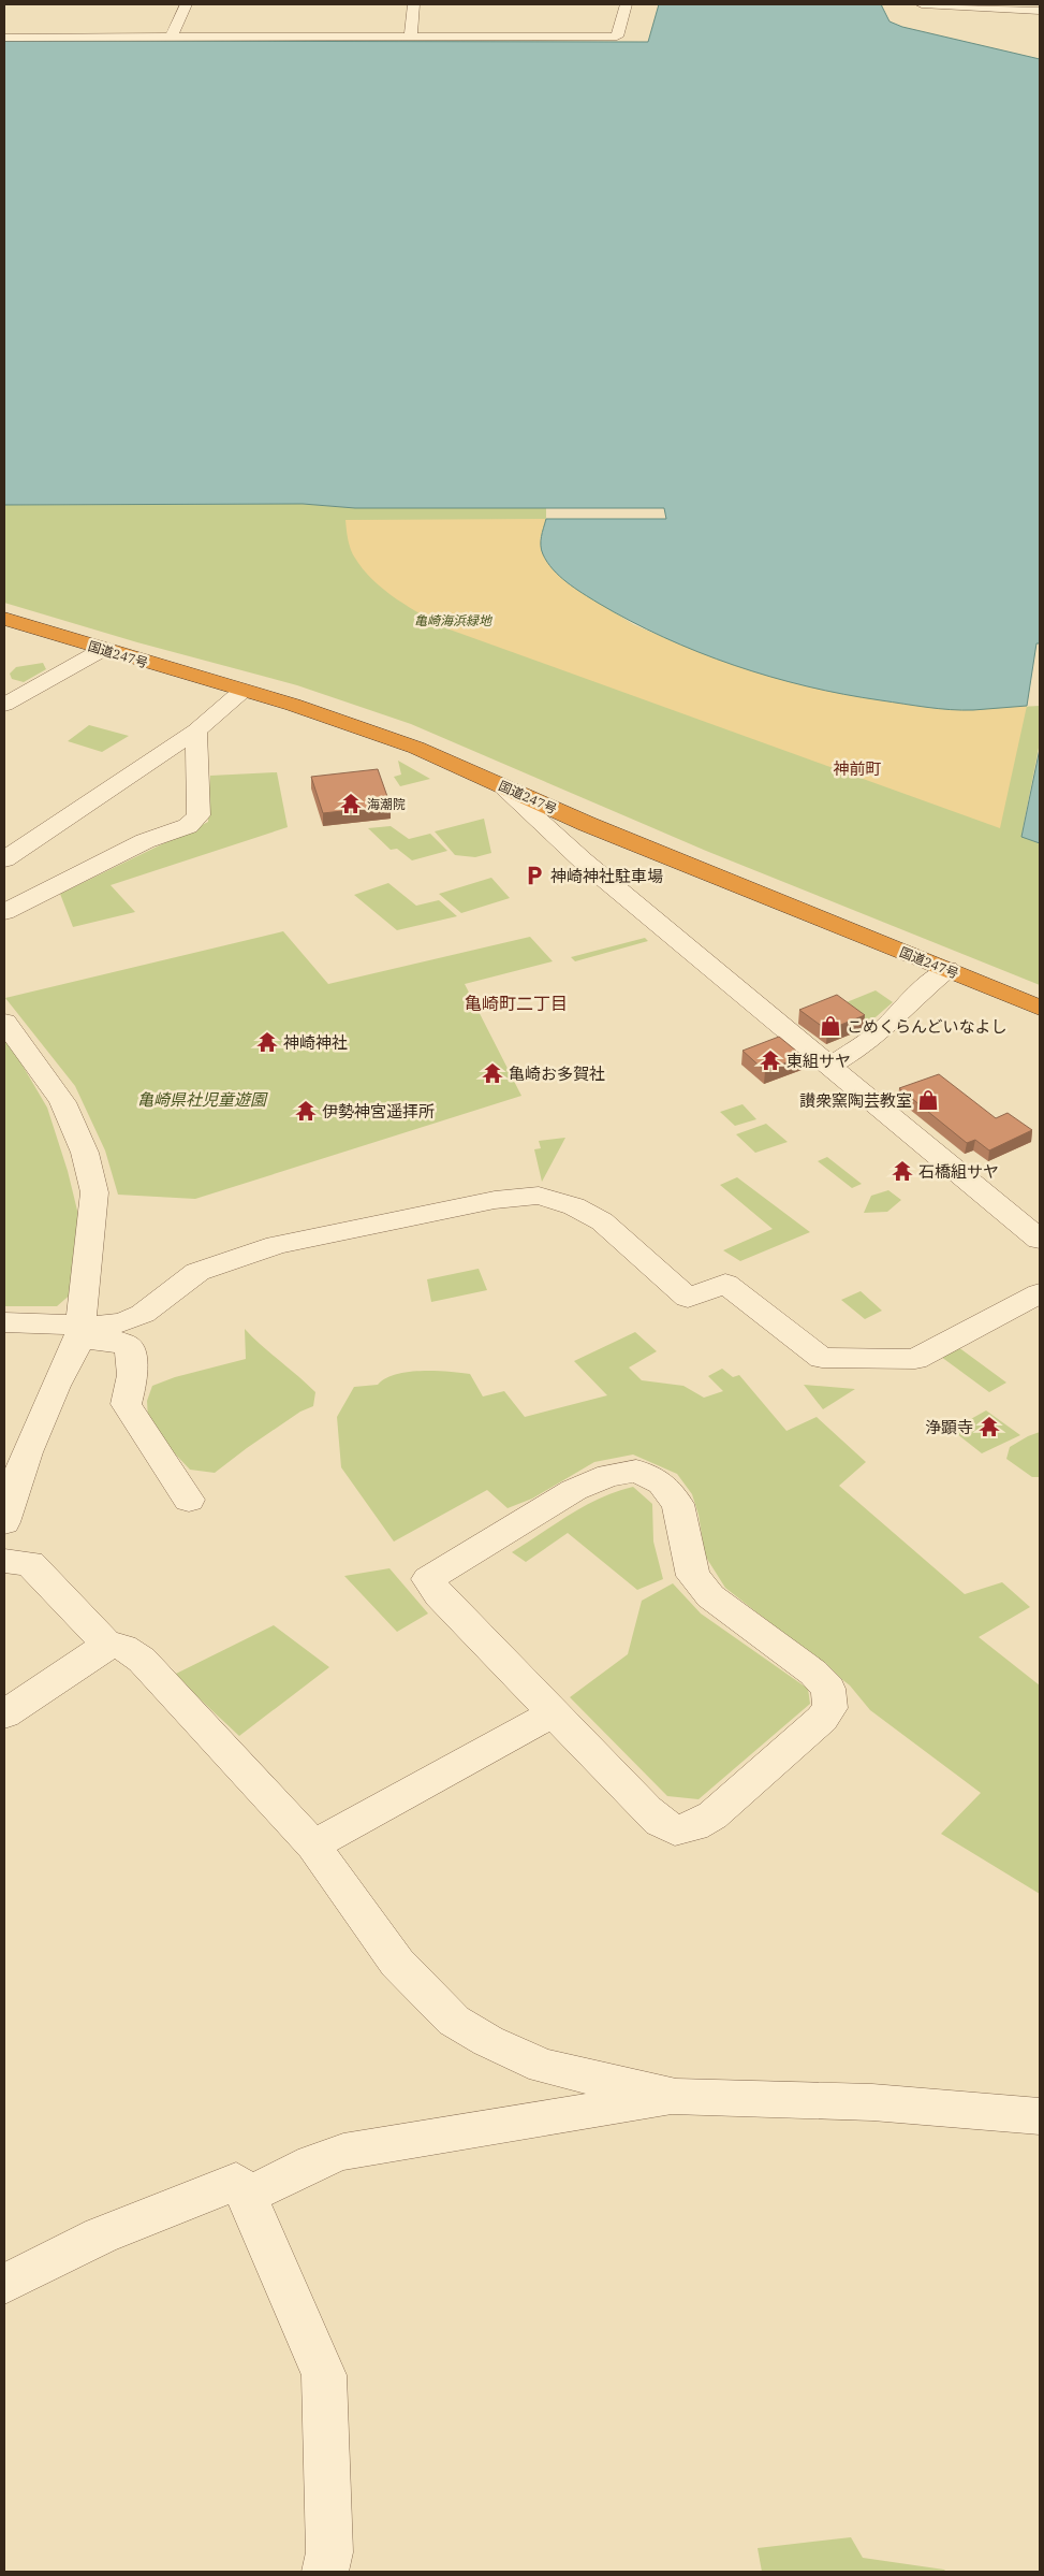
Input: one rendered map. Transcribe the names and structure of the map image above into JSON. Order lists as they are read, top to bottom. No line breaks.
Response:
{"streets":{"highway":["国道247号"]},"districts":["神前町","亀崎町二丁目"],"parks":["亀崎海浜緑地","亀崎県社児童遊園"],"places":{"temple":["海潮院","神崎神社","東組サヤ","亀崎お多賀社","伊勢神宮遥拝所","石橋組サヤ","浄顕寺"],"parking":["神崎神社駐車場"],"shop":["こめくらんどいなよし","讃衆窯陶芸教室"]}}
